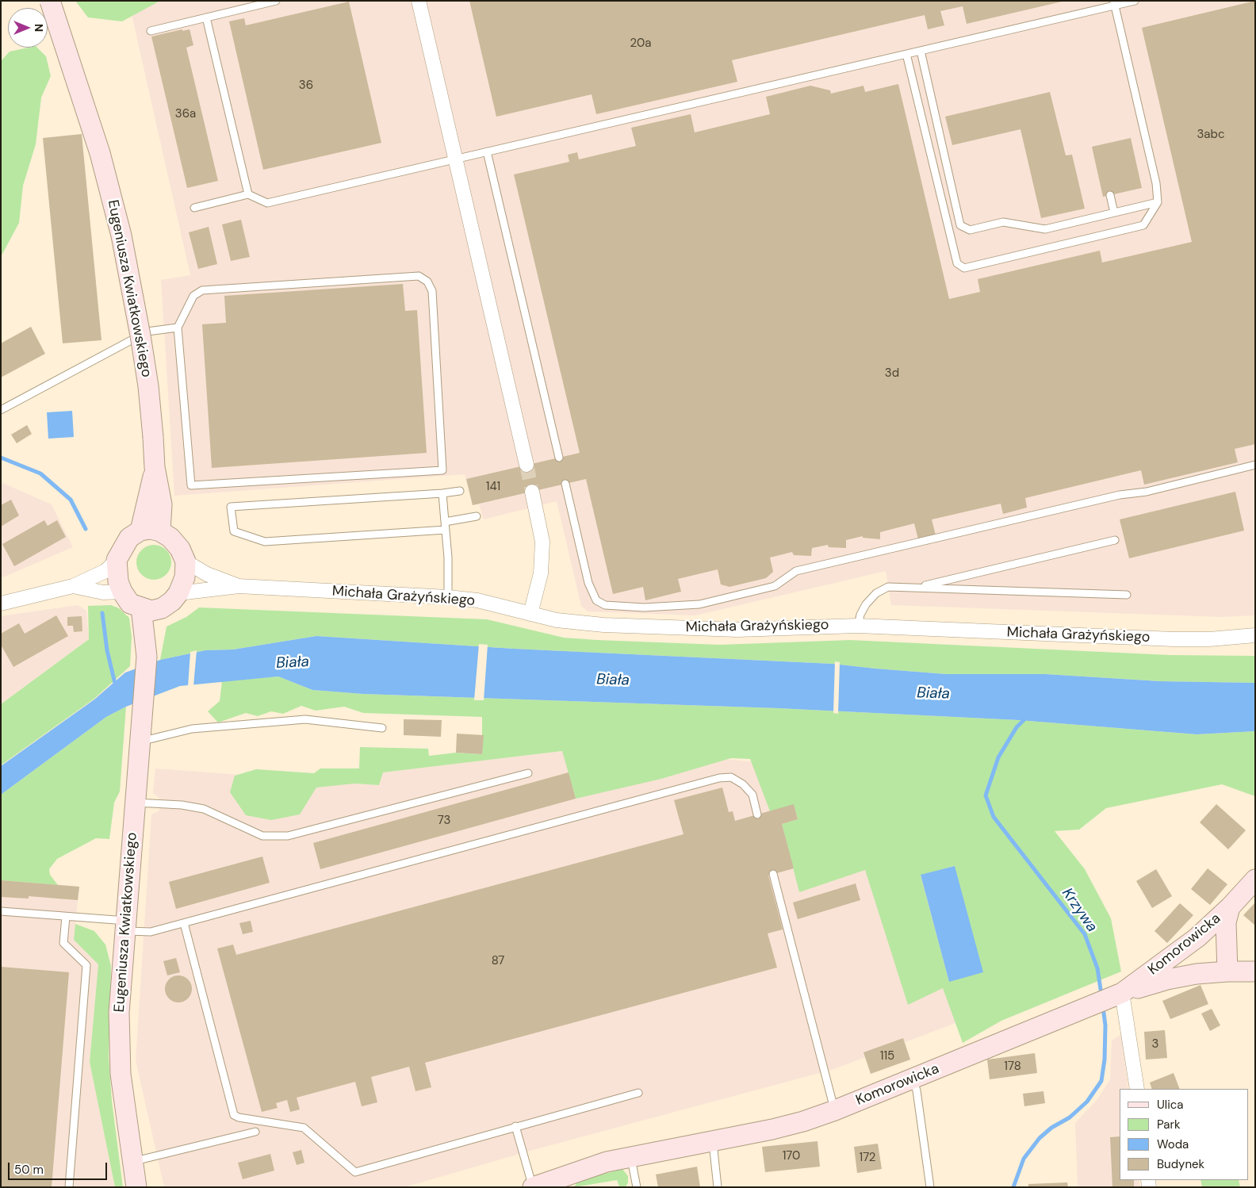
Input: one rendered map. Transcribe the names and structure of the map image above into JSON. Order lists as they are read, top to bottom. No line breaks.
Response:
{"streets":{"street":["Eugeniusza Kwiatkowskiego","Michała Grażyńskiego","Komorowicka"]},"crossings":[["Eugeniusza Kwiatkowskiego","Michała Grażyńskiego"]],"water":["Biała","Krzywa"],"house_numbers":["20a","36","36a","3abc","3d","141","73","87","3","115","178","170","172"],"legend":["Ulica","Park","Woda","Budynek"],"scale_bar":"50 m","north":"right"}
